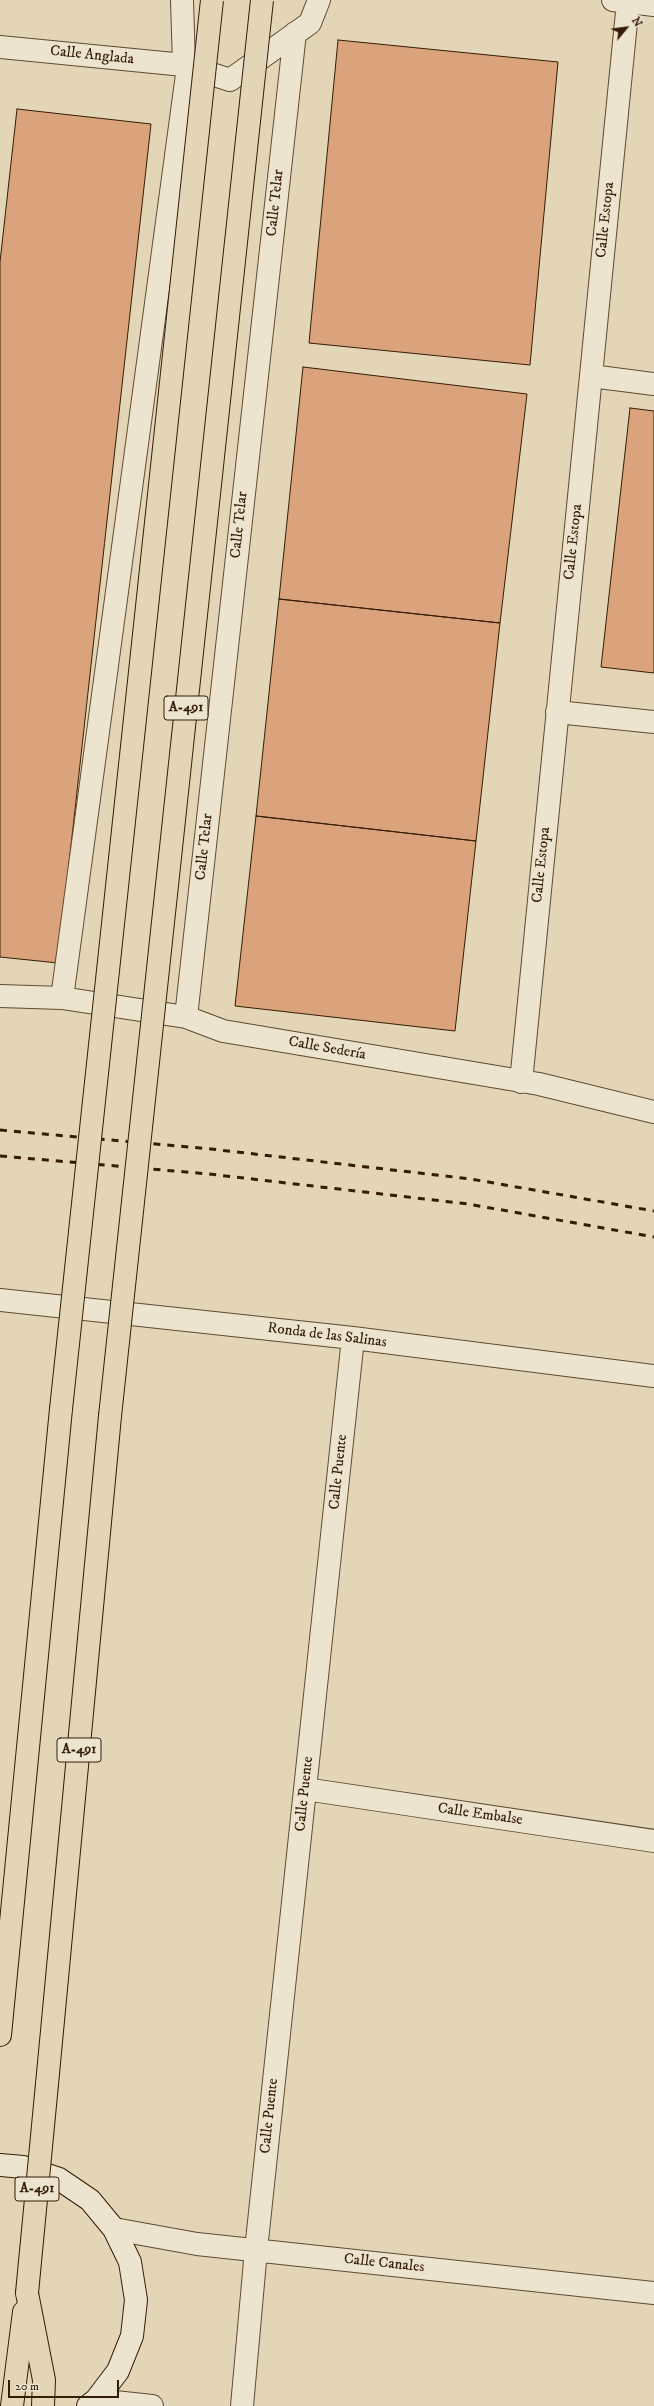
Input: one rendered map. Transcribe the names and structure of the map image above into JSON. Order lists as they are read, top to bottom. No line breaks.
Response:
{"streets":{"highway":["A-491"],"street":["Calle Anglada","Calle Telar","Calle Estopa","Calle Sedería","Ronda de las Salinas","Calle Puente","Calle Embalse","Calle Canales"]},"crossings":[["Calle Anglada","Calle Telar"],["Calle Telar","Calle Sedería"],["Calle Estopa","Calle Sedería"],["Ronda de las Salinas","Calle Puente"],["Calle Puente","Calle Embalse"],["Calle Puente","Calle Canales"]],"scale_bar":"20 m","north":"top right"}
